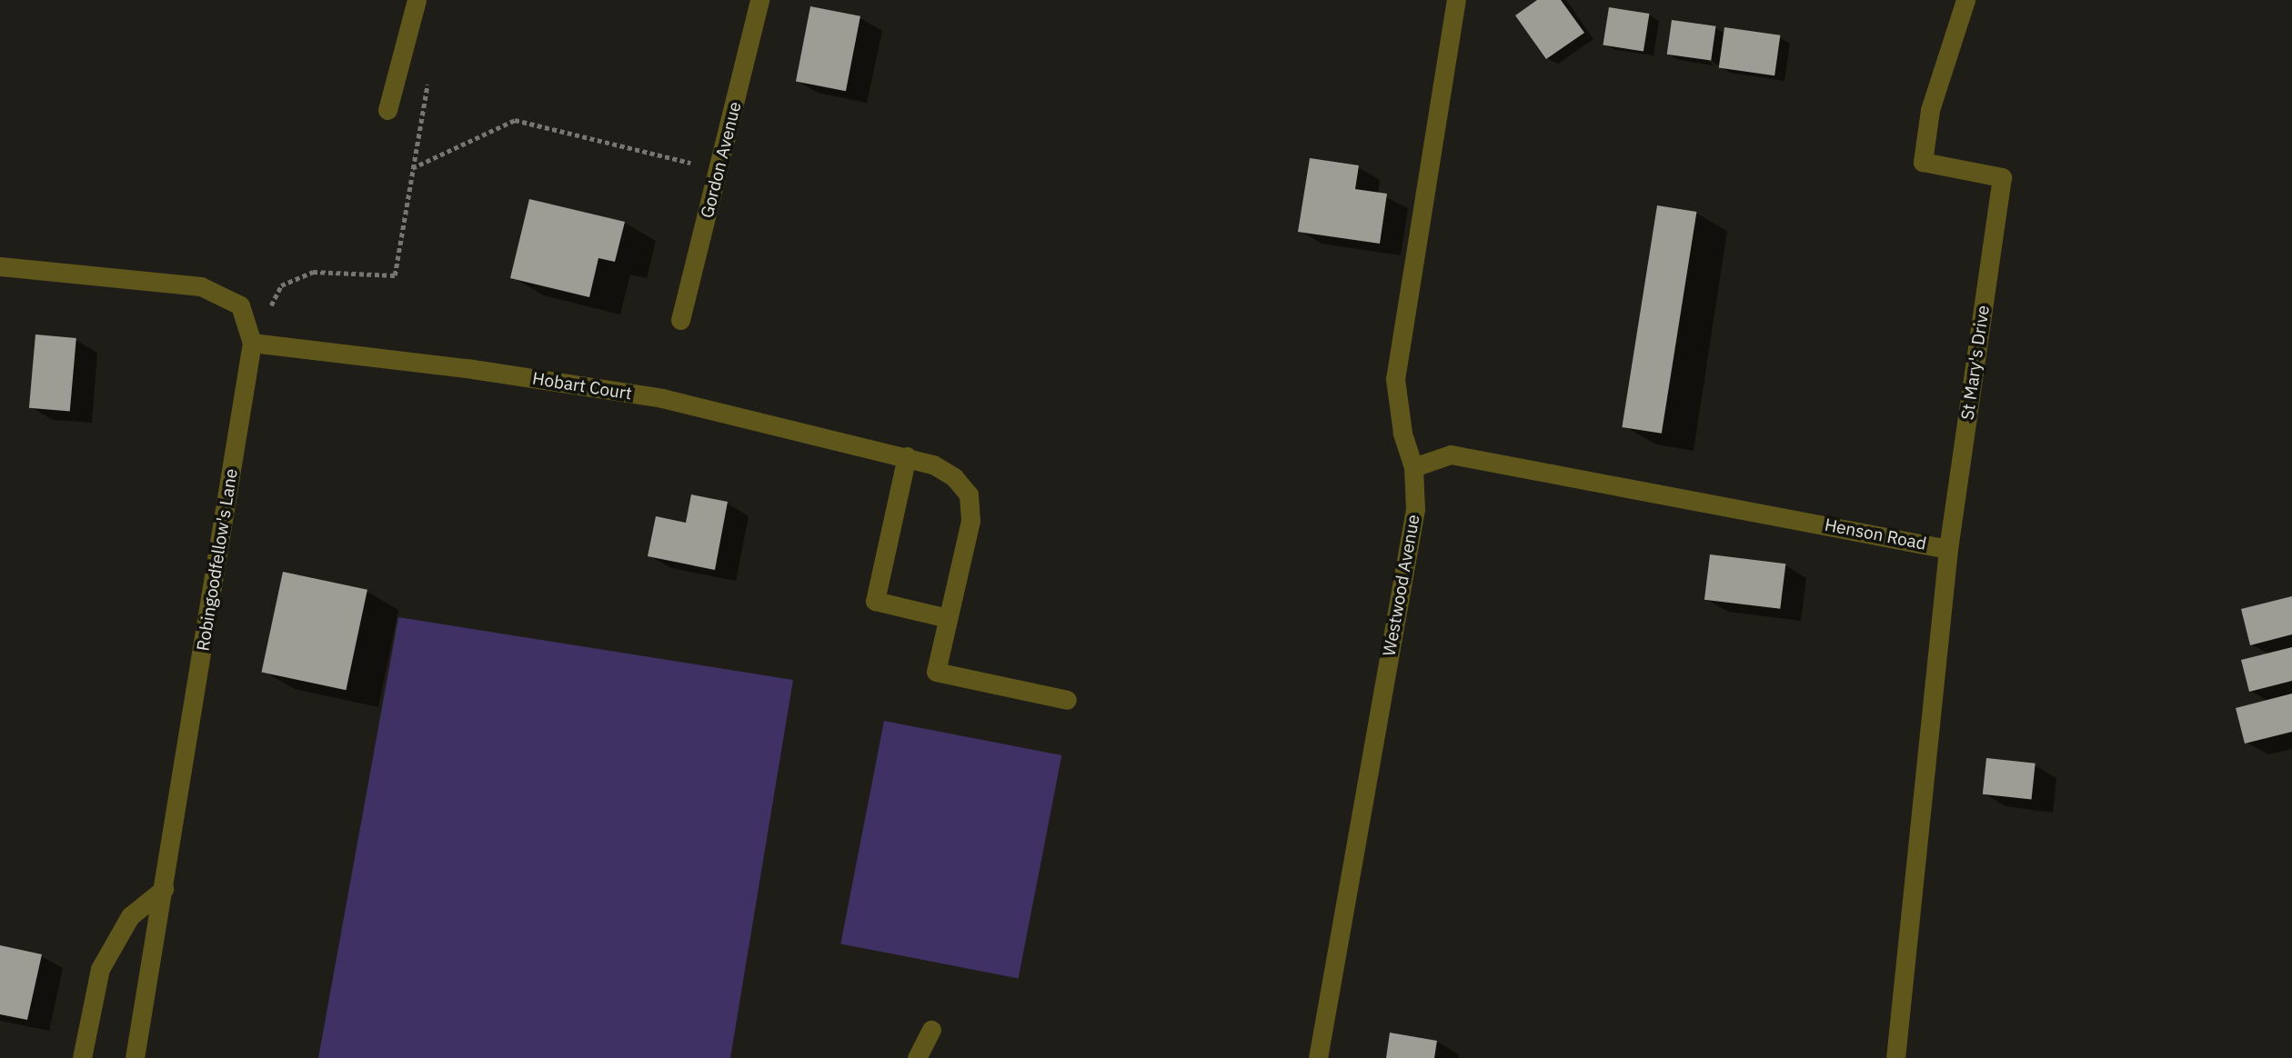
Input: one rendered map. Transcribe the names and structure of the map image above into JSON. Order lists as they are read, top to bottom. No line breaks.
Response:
{"streets":{"street":["Gordon Avenue","St Mary's Drive","Hobart Court","Henson Road","Robingoodfellow's Lane","Westwood Avenue"]},"crossings":[["St Mary's Drive","Henson Road"],["Hobart Court","Robingoodfellow's Lane"],["Henson Road","Westwood Avenue"]]}
